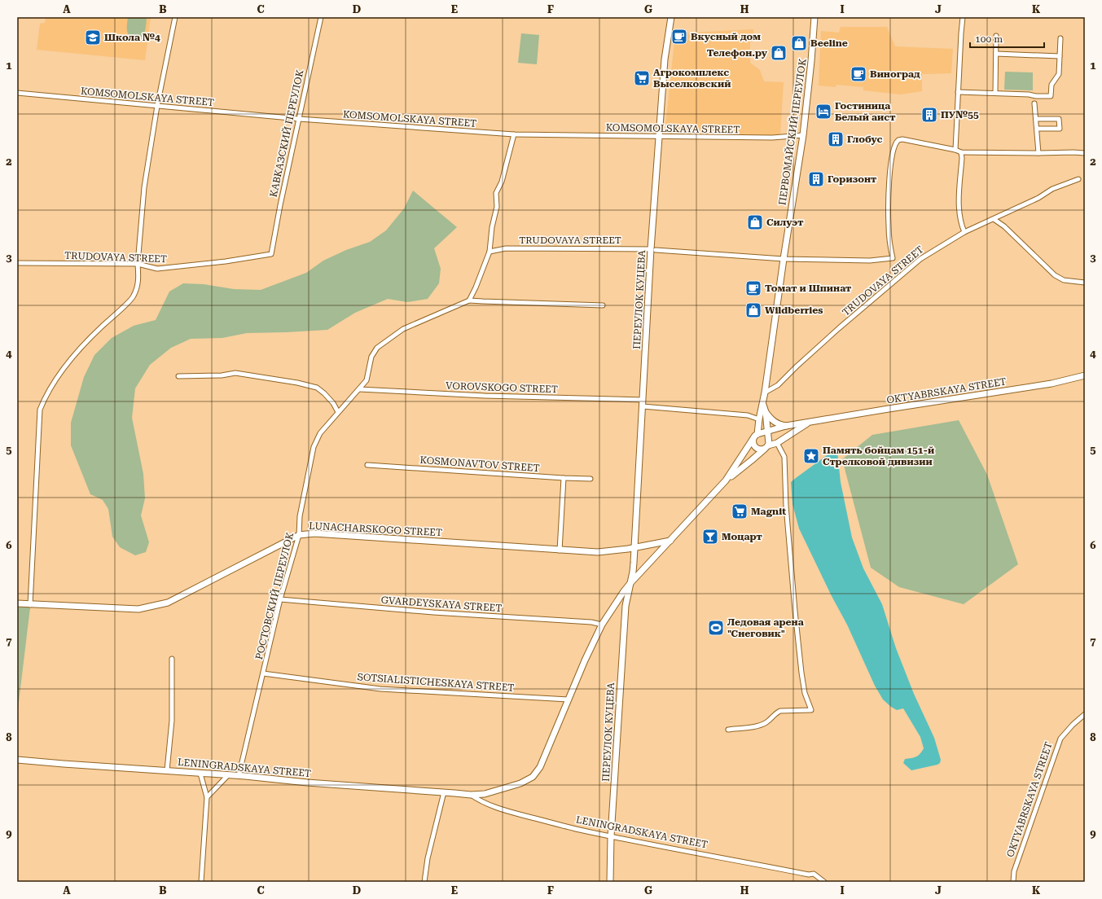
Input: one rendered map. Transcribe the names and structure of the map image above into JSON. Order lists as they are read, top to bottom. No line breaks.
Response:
{"streets":{"street":["KOMSOMOLSKAYA STREET","ПЕРВОМАЙСКИЙ ПЕРЕУЛОК","КАВКАЗСКИЙ ПЕРЕУЛОК","TRUDOVAYA STREET","ПЕРЕУЛОК КУЦЕВА","VOROVSKOGO STREET","OKTYABRSKAYA STREET","KOSMONAVTOV STREET","LUNACHARSKOGO STREET","РОСТОВСКИЙ ПЕРЕУЛОК","GVARDEYSKAYA STREET","SOTSIALISTICHESKAYA STREET","LENINGRADSKAYA STREET"]},"crossings":[["KOMSOMOLSKAYA STREET","ПЕРВОМАЙСКИЙ ПЕРЕУЛОК"],["KOMSOMOLSKAYA STREET","КАВКАЗСКИЙ ПЕРЕУЛОК"],["KOMSOMOLSKAYA STREET","ПЕРЕУЛОК КУЦЕВА"],["ПЕРВОМАЙСКИЙ ПЕРЕУЛОК","TRUDOVAYA STREET"],["ПЕРВОМАЙСКИЙ ПЕРЕУЛОК","ПЕРЕУЛОК КУЦЕВА"],["ПЕРВОМАЙСКИЙ ПЕРЕУЛОК","OKTYABRSKAYA STREET"],["ПЕРВОМАЙСКИЙ ПЕРЕУЛОК","LUNACHARSKOGO STREET"],["КАВКАЗСКИЙ ПЕРЕУЛОК","TRUDOVAYA STREET"],["TRUDOVAYA STREET","ПЕРЕУЛОК КУЦЕВА"],["ПЕРЕУЛОК КУЦЕВА","VOROVSKOGO STREET"],["ПЕРЕУЛОК КУЦЕВА","LUNACHARSKOGO STREET"],["ПЕРЕУЛОК КУЦЕВА","GVARDEYSKAYA STREET"],["ПЕРЕУЛОК КУЦЕВА","SOTSIALISTICHESKAYA STREET"],["ПЕРЕУЛОК КУЦЕВА","LENINGRADSKAYA STREET"],["VOROVSKOGO STREET","РОСТОВСКИЙ ПЕРЕУЛОК"],["LUNACHARSKOGO STREET","РОСТОВСКИЙ ПЕРЕУЛОК"],["РОСТОВСКИЙ ПЕРЕУЛОК","GVARDEYSKAYA STREET"],["РОСТОВСКИЙ ПЕРЕУЛОК","SOTSIALISTICHESKAYA STREET"],["РОСТОВСКИЙ ПЕРЕУЛОК","LENINGRADSKAYA STREET"]],"places":{"cafe":["Вкусный дом","Виноград","Томат и Шпинат"],"school or university":["Школа №4"],"shop":["Beeline","Телефон.ру","Силуэт","Wildberries"],"supermarket":["Агрокомплекс Выселковский","Magnit"],"hotel":["Гостиница Белый аист"],"building":["ПУ№55","Глобус","Горизонт"],"place":["Память бойцам 151-й Стрелковой дивизии"],"bar":["Моцарт"],"sports":["Ледовая арена \"Снеговик\""]},"scale_bar":"100 m","grid":{"columns":["A","B","C","D","E","F","G","H","I","J","K"],"rows":["1","2","3","4","5","6","7","8","9"]}}
